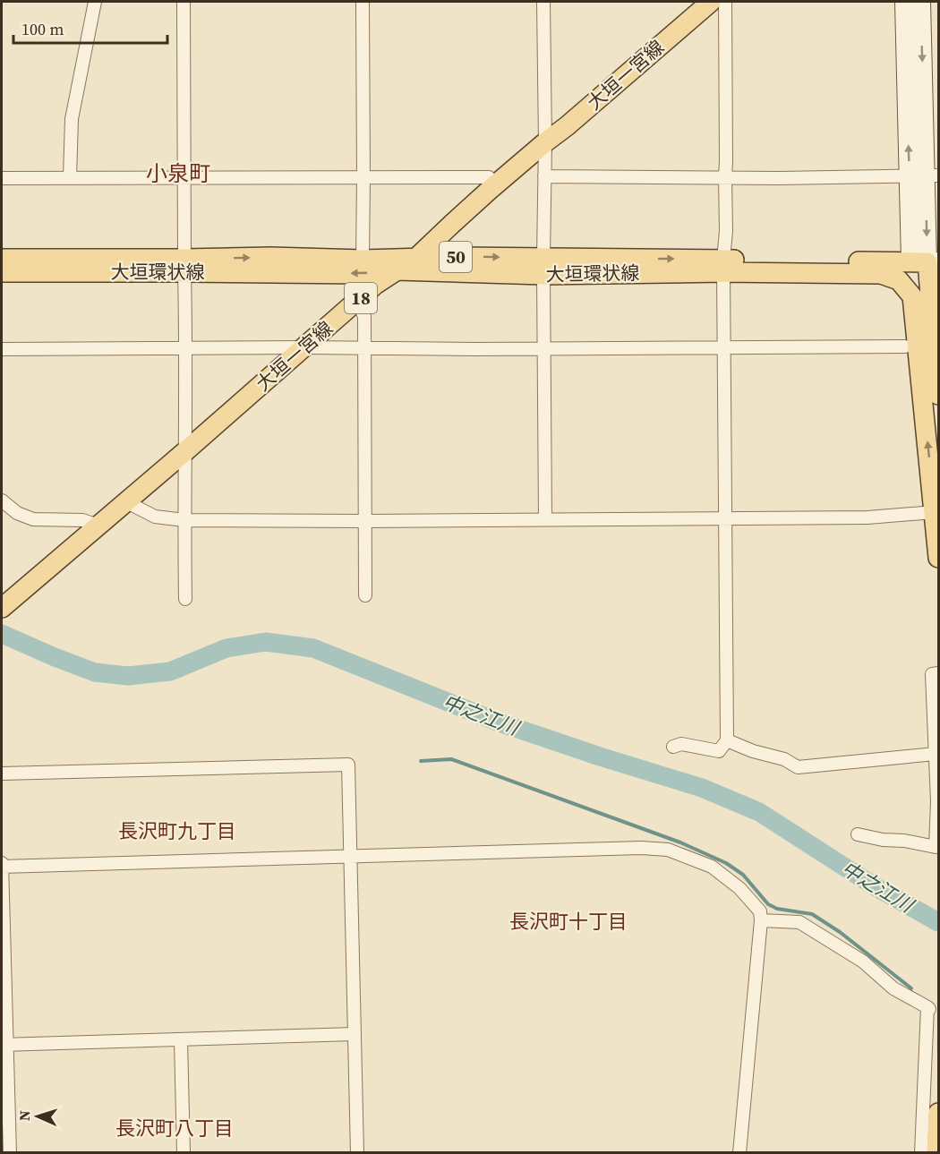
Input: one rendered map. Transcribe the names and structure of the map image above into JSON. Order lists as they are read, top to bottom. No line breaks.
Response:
{"streets":{"main road":["大垣一宮線","50","大垣環状線","18"]},"crossings":[["大垣一宮線","大垣環状線"],["50","大垣環状線"]],"districts":["小泉町","長沢町九丁目","長沢町十丁目","長沢町八丁目"],"water":["中之江川"],"scale_bar":"100 m","north":"left"}
